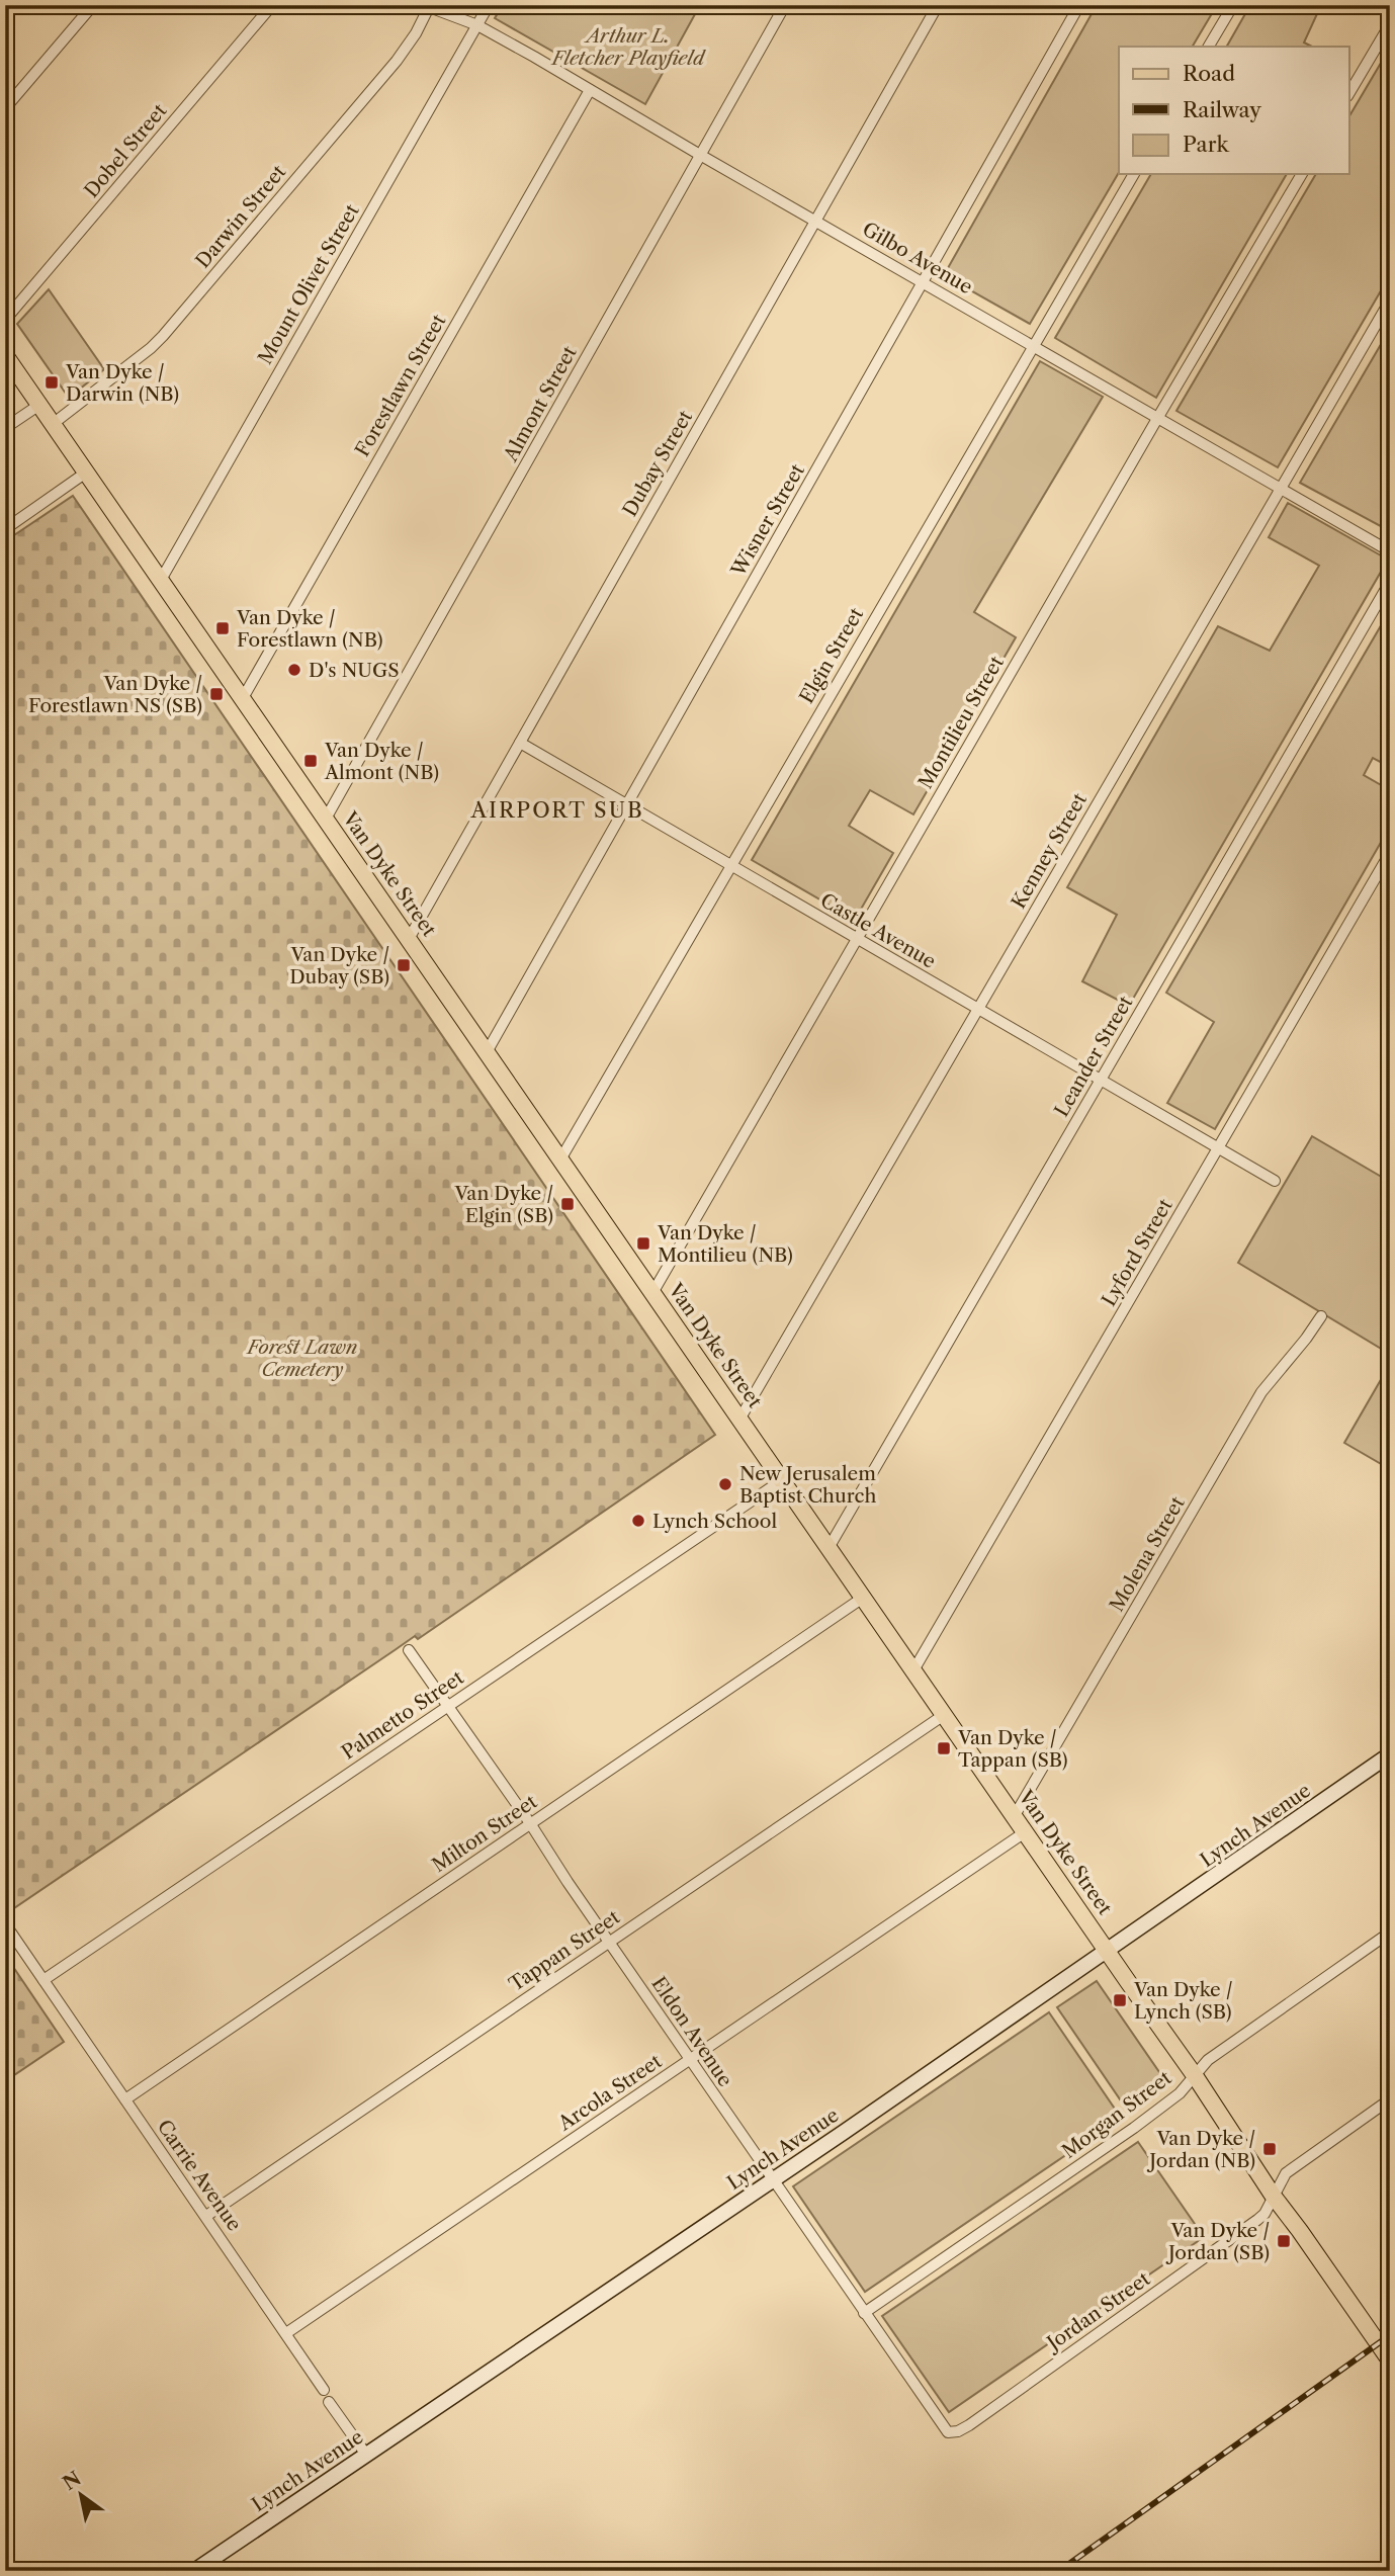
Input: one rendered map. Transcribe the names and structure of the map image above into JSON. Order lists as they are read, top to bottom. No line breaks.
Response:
{"streets":{"main road":["Van Dyke Street"],"street":["Dobel Street","Darwin Street","Gilbo Avenue","Mount Olivet Street","Forestlawn Street","Almont Street","Dubay Street","Wisner Street","Elgin Street","Montilieu Street","Kenney Street","Castle Avenue","Leander Street","Lyford Street","Molena Street","Palmetto Street","Lynch Avenue","Milton Street","Tappan Street","Eldon Avenue","Arcola Street","Morgan Street","Carrie Avenue","Jordan Street"]},"crossings":[["Darwin Street","Gilbo Avenue"],["Darwin Street","Van Dyke Street"],["Gilbo Avenue","Mount Olivet Street"],["Gilbo Avenue","Forestlawn Street"],["Gilbo Avenue","Almont Street"],["Gilbo Avenue","Dubay Street"],["Gilbo Avenue","Wisner Street"],["Gilbo Avenue","Elgin Street"],["Gilbo Avenue","Montilieu Street"],["Gilbo Avenue","Kenney Street"],["Mount Olivet Street","Van Dyke Street"],["Forestlawn Street","Van Dyke Street"],["Almont Street","Van Dyke Street"],["Dubay Street","Van Dyke Street"],["Dubay Street","Castle Avenue"],["Wisner Street","Van Dyke Street"],["Wisner Street","Castle Avenue"],["Elgin Street","Van Dyke Street"],["Elgin Street","Castle Avenue"],["Montilieu Street","Van Dyke Street"],["Montilieu Street","Castle Avenue"],["Kenney Street","Van Dyke Street"],["Kenney Street","Castle Avenue"],["Van Dyke Street","Leander Street"],["Van Dyke Street","Lyford Street"],["Van Dyke Street","Molena Street"],["Van Dyke Street","Palmetto Street"],["Van Dyke Street","Lynch Avenue"],["Van Dyke Street","Milton Street"],["Van Dyke Street","Tappan Street"],["Van Dyke Street","Arcola Street"],["Van Dyke Street","Morgan Street"],["Van Dyke Street","Jordan Street"],["Castle Avenue","Leander Street"],["Castle Avenue","Lyford Street"],["Palmetto Street","Eldon Avenue"],["Palmetto Street","Carrie Avenue"],["Lynch Avenue","Eldon Avenue"],["Milton Street","Eldon Avenue"],["Milton Street","Carrie Avenue"],["Tappan Street","Eldon Avenue"],["Tappan Street","Carrie Avenue"],["Eldon Avenue","Arcola Street"],["Eldon Avenue","Morgan Street"],["Eldon Avenue","Jordan Street"],["Arcola Street","Carrie Avenue"]],"districts":["AIRPORT SUB"],"parks":["Arthur L. Fletcher Playfield","Forest Lawn Cemetery"],"places":{"transit":["Van Dyke / Darwin (NB)","Van Dyke / Forestlawn (NB)","Van Dyke / Forestlawn NS (SB)","Van Dyke / Almont (NB)","Van Dyke / Dubay (SB)","Van Dyke / Elgin (SB)","Van Dyke / Montilieu (NB)","Van Dyke / Tappan (SB)","Van Dyke / Lynch (SB)","Van Dyke / Jordan (NB)","Van Dyke / Jordan (SB)"],"other":["D's NUGS","New Jerusalem Baptist Church","Lynch School"]},"legend":["Road","Railway","Park"],"north":"top left"}
